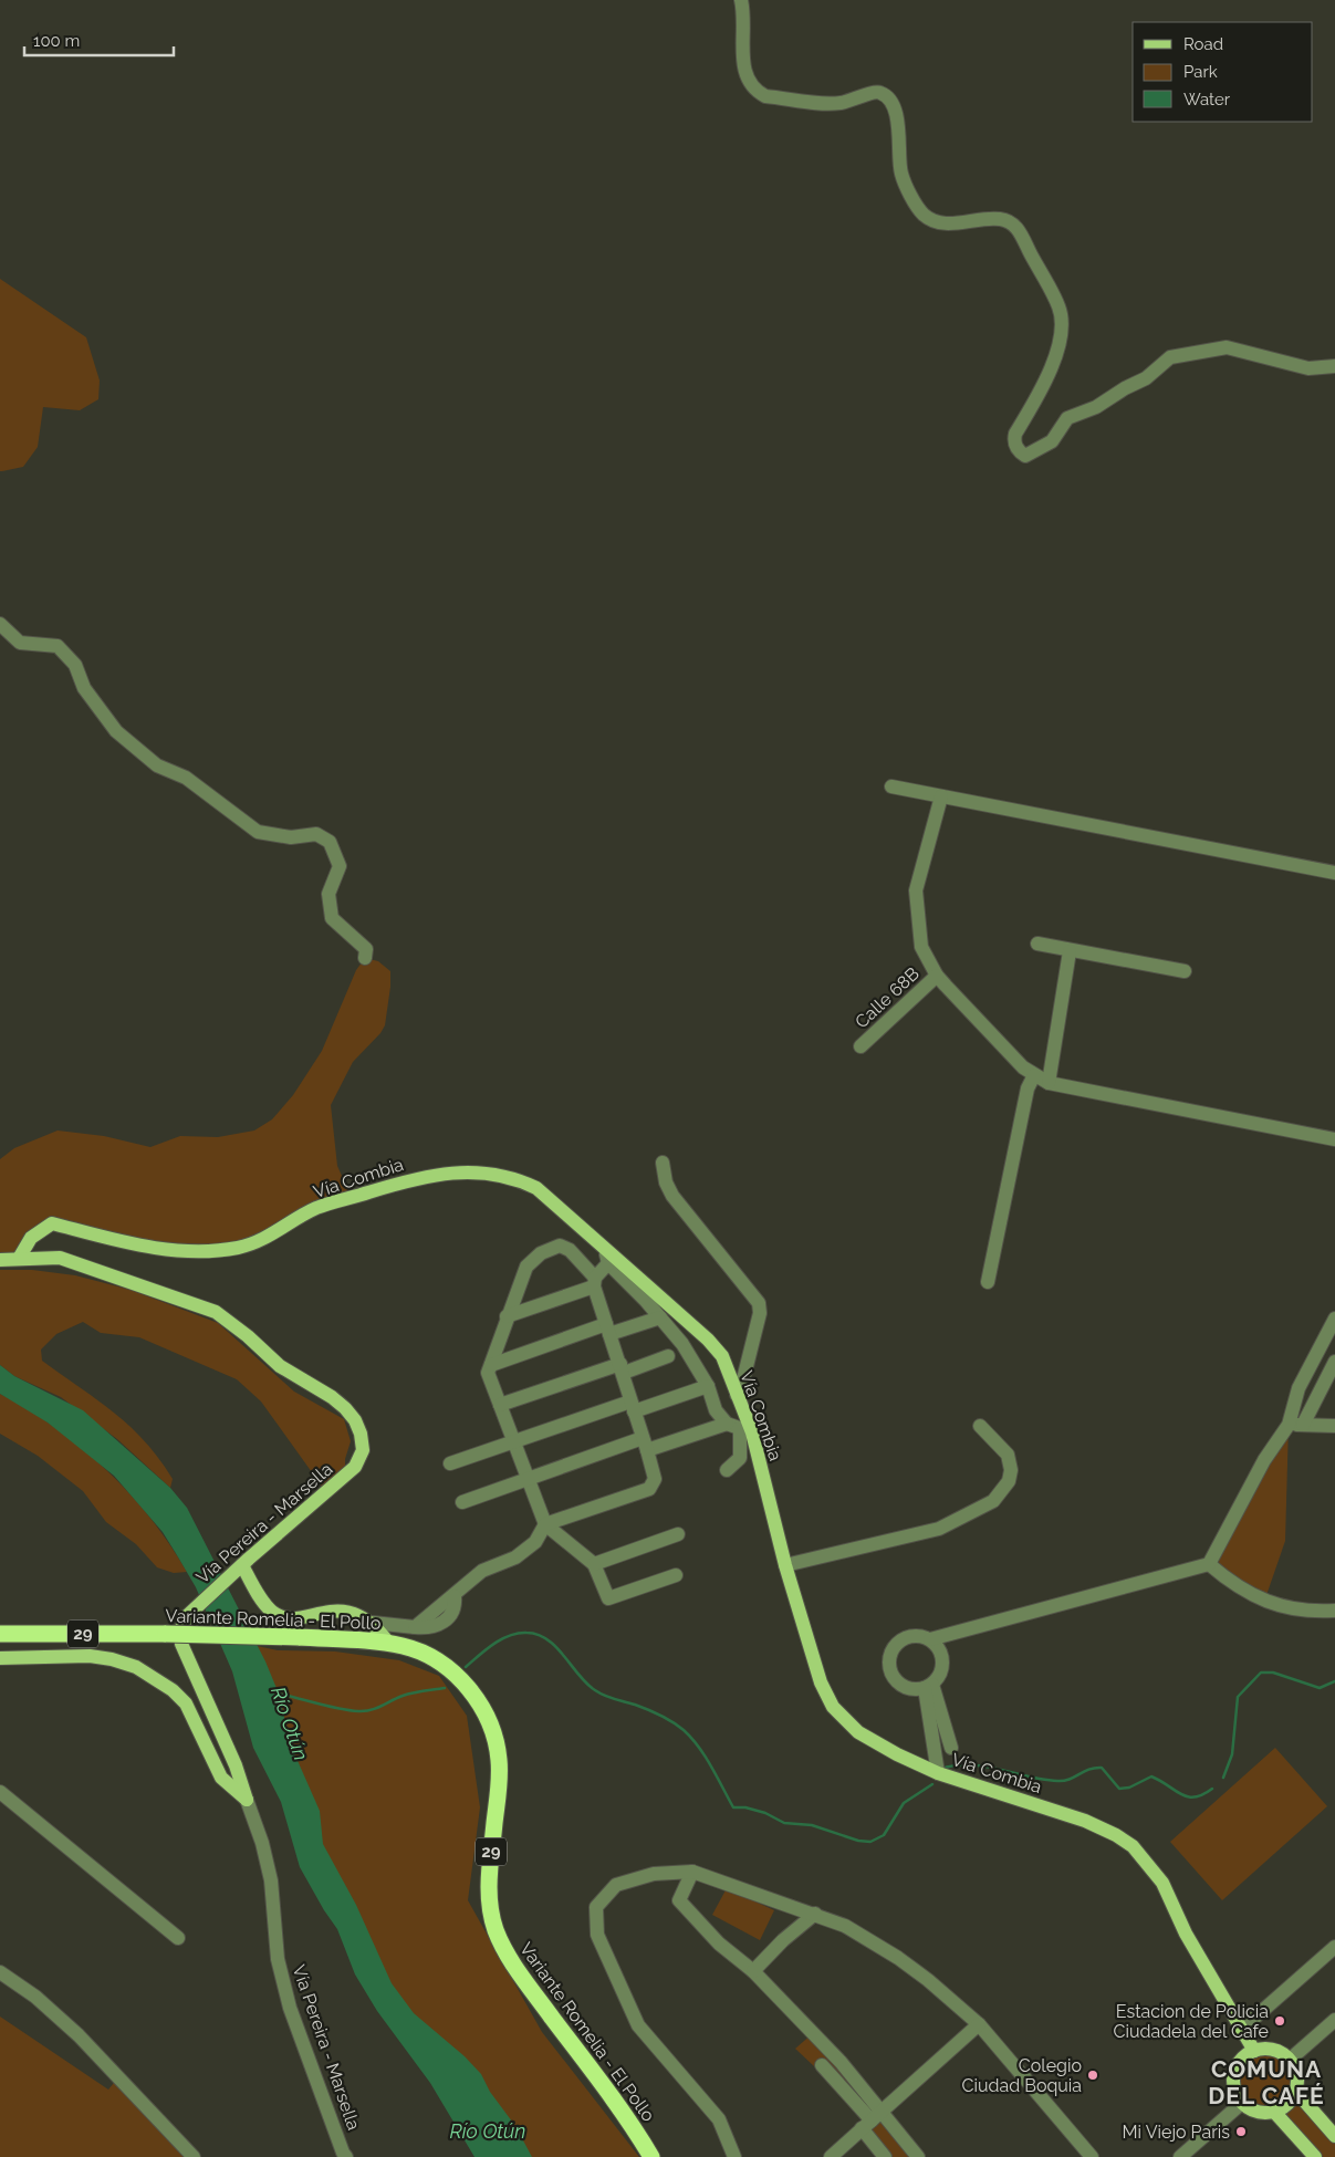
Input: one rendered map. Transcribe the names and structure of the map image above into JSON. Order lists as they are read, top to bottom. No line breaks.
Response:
{"streets":{"highway":["Variante Romelia - El Pollo","29"],"main road":["Vía Combia","Vía Pereira - Marsella"],"street":["Calle 68B"]},"crossings":[["Vía Combia","Vía Pereira - Marsella"]],"districts":["COMUNA DEL CAFÉ"],"water":["Río Otún"],"places":["Estacion de Policia Ciudadela del Cafe","Colegio Ciudad Boquia","Mi Viejo Paris"],"legend":["Road","Park","Water"],"scale_bar":"100 m"}
